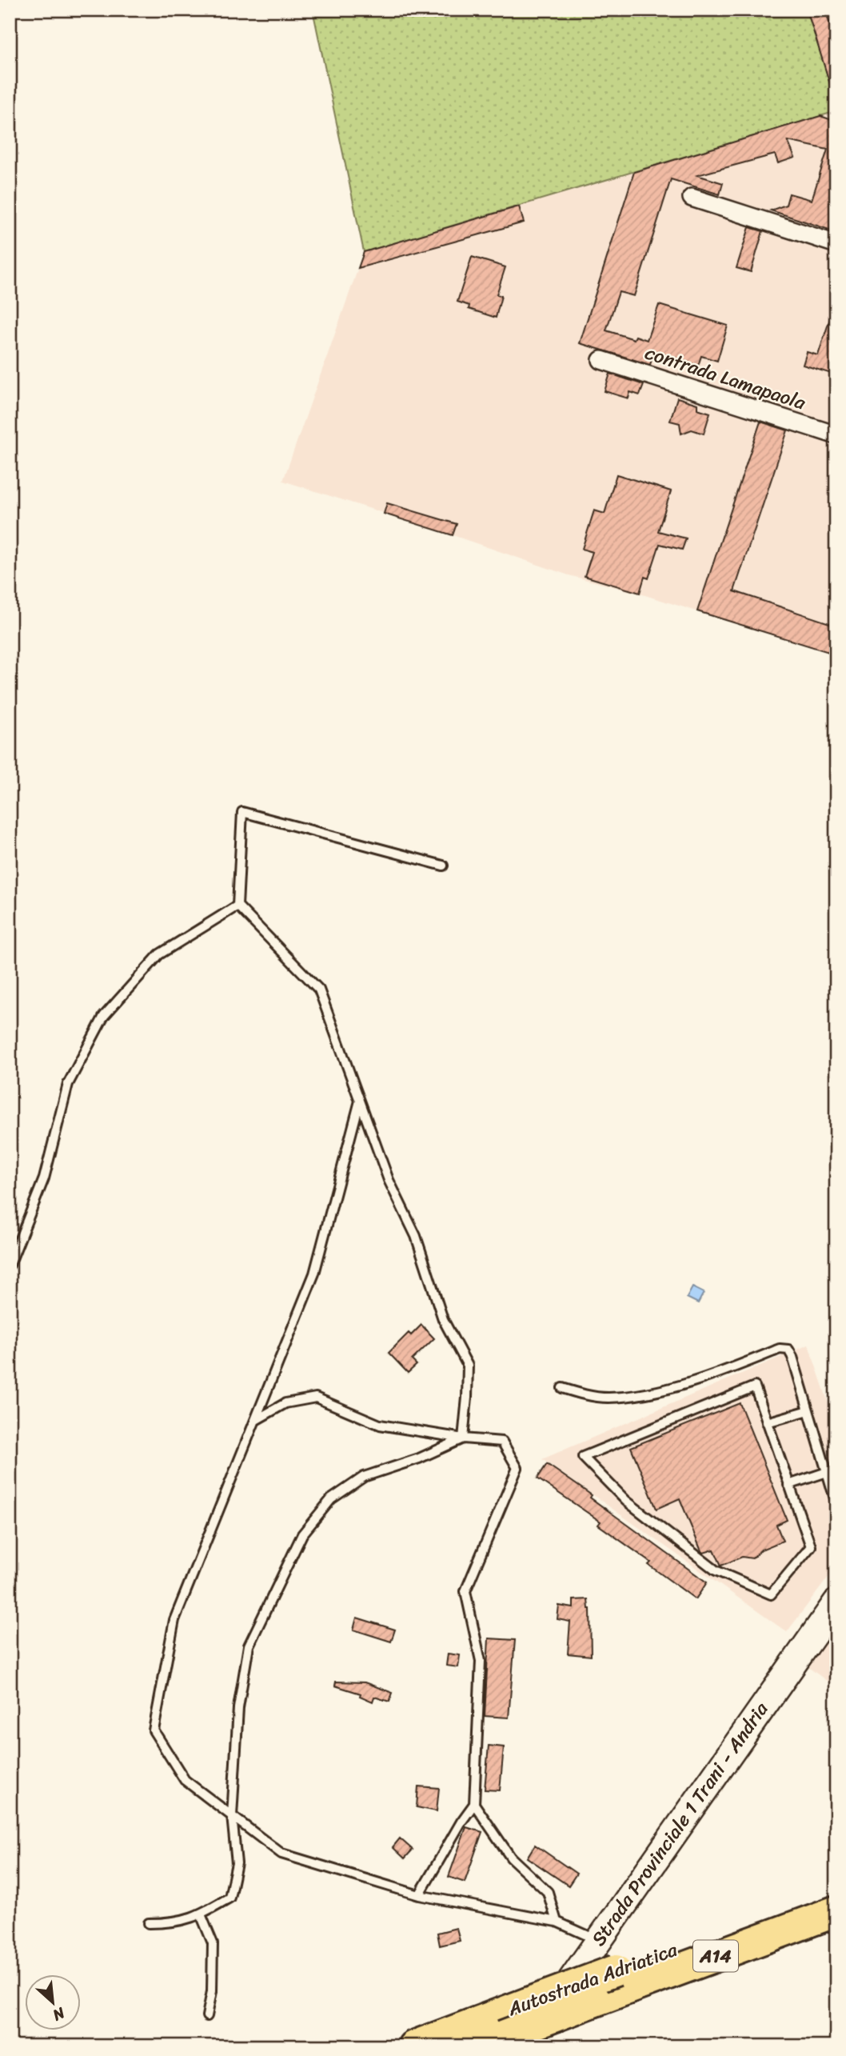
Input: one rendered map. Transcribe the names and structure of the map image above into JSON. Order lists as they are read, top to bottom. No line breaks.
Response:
{"streets":{"highway":["A14","Autostrada Adriatica"],"main road":["Strada Provinciale 1 Trani - Andria"],"street":["contrada Lamapaola"]},"crossings":[["Strada Provinciale 1 Trani - Andria","Autostrada Adriatica"]],"north":"bottom right"}
